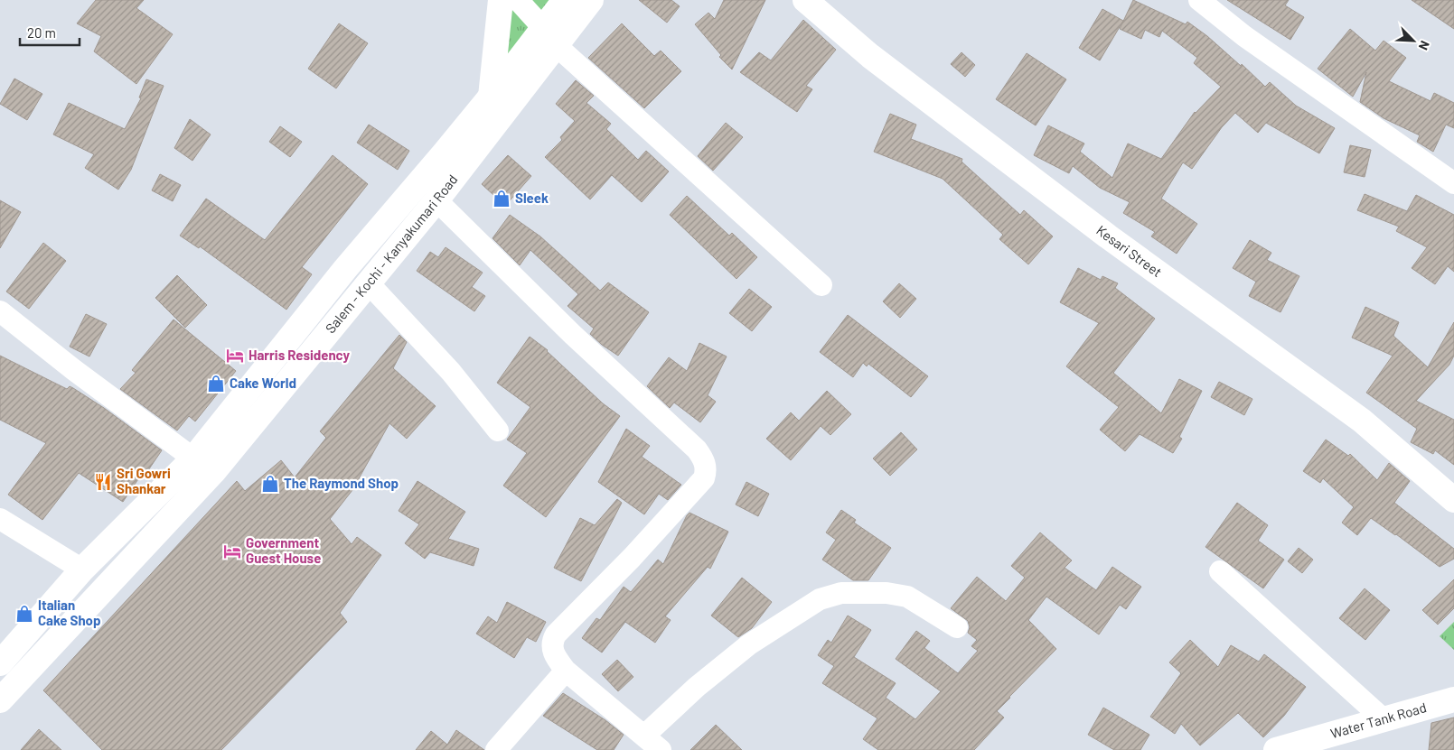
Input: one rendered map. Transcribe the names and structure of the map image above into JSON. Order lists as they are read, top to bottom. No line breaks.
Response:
{"streets":{"main road":["Kesari Street","Salem - Kochi - Kanyakumari Road","Water Tank Road"]},"places":{"shop":["Sleek","Cake World","The Raymond Shop","Italian Cake Shop"],"hotel":["Harris Residency","Government Guest House"],"restaurant":["Sri Gowri Shankar"]},"scale_bar":"20 m","north":"bottom right"}
